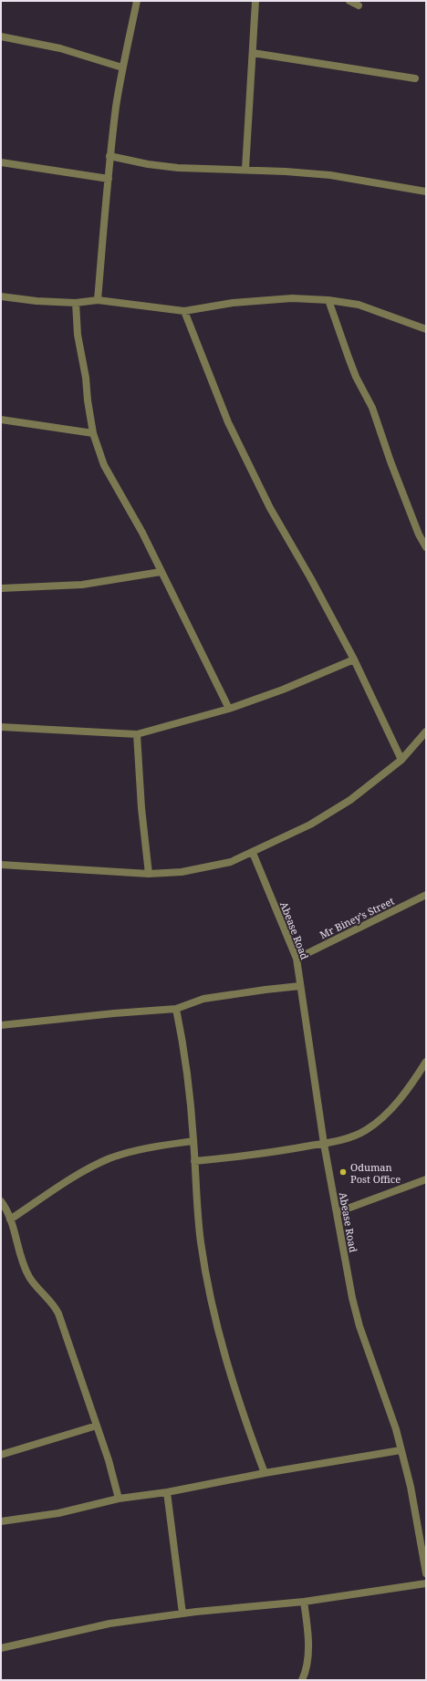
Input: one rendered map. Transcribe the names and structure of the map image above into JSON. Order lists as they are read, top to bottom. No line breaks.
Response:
{"streets":{"street":["Mr Biney’s Street","Abease Road"]},"crossings":[["Mr Biney’s Street","Abease Road"]],"places":["Oduman Post Office"]}
